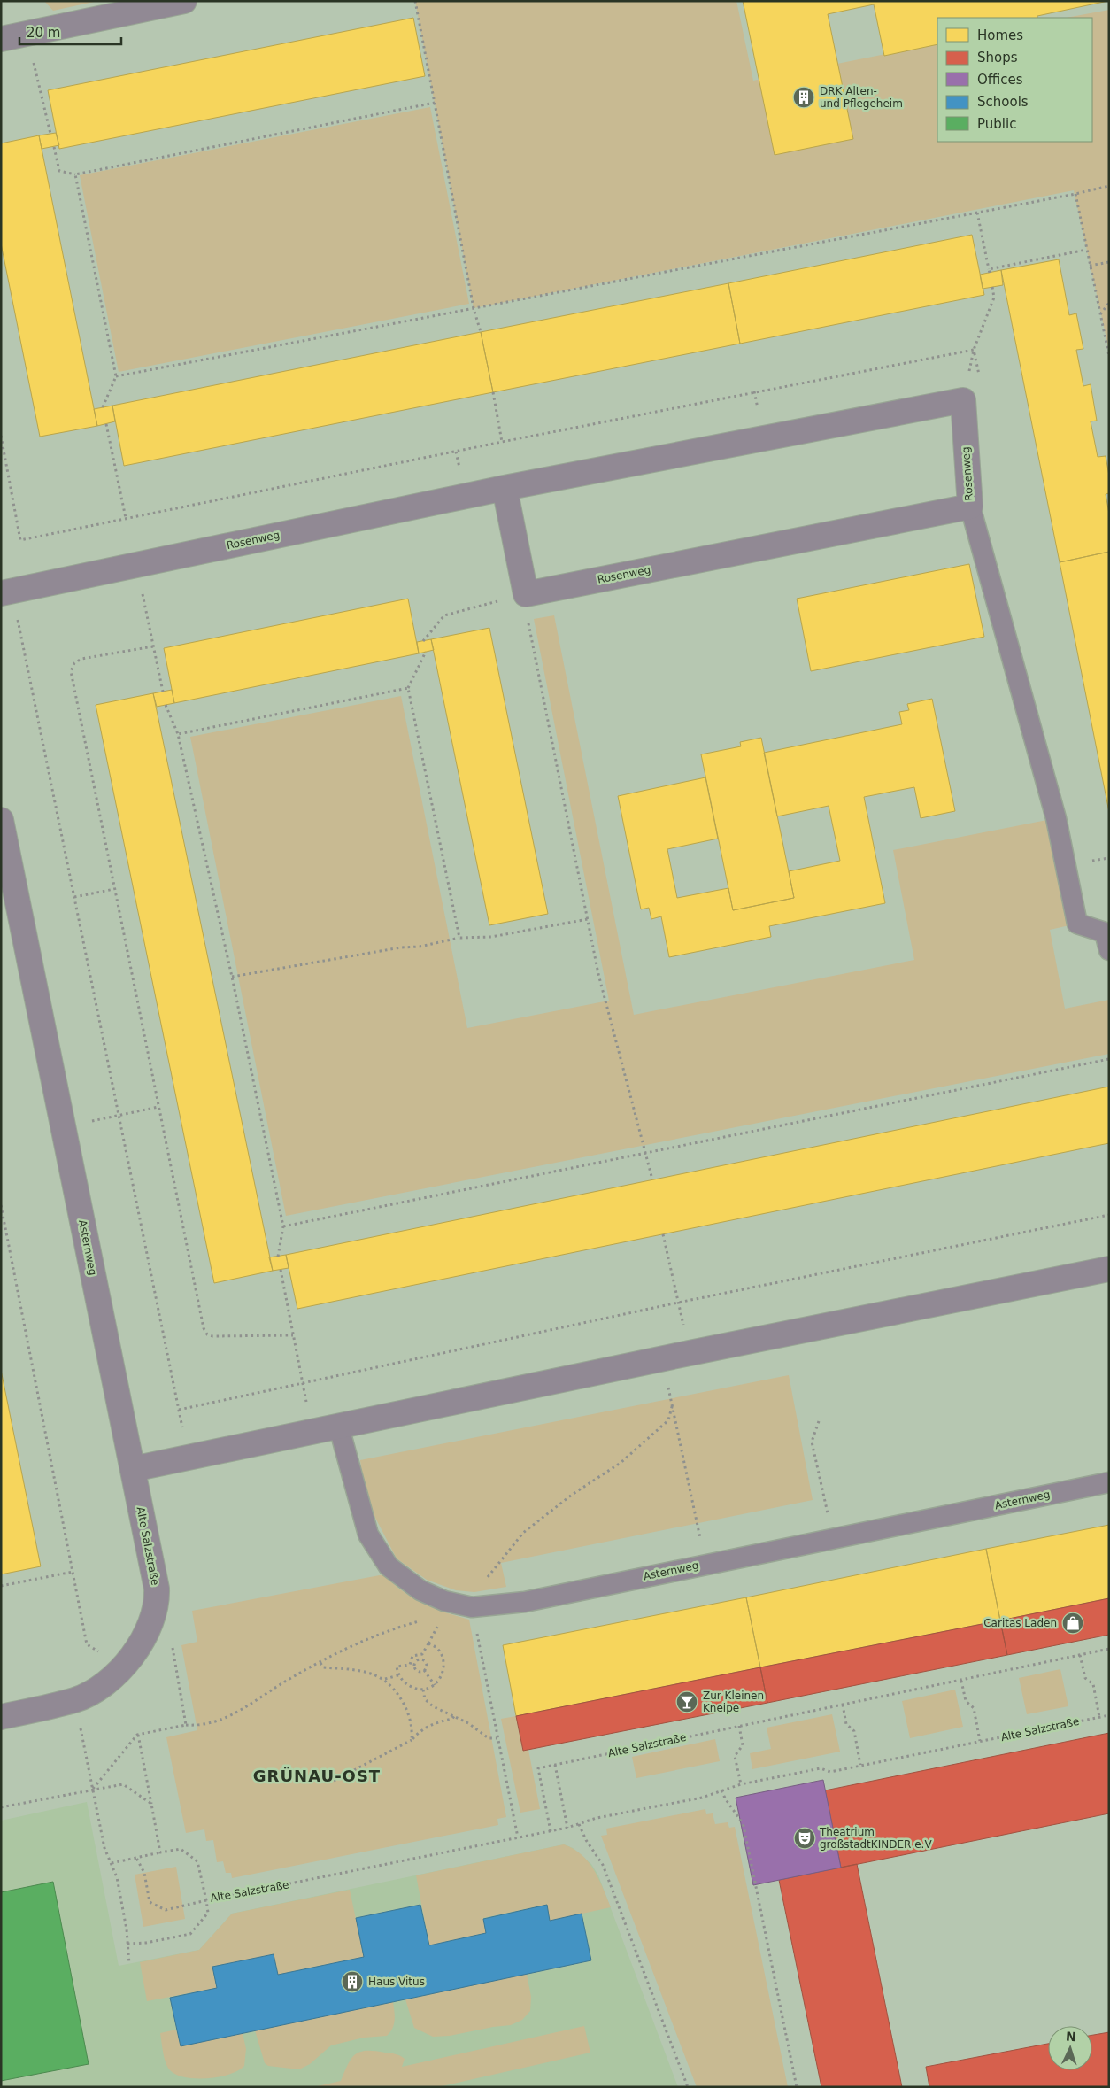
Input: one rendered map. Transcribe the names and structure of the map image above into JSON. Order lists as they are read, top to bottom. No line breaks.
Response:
{"streets":{"street":["Rosenweg","Asternweg","Alte Salzstraße"]},"crossings":[["Asternweg","Alte Salzstraße"]],"districts":["GRÜNAU-OST"],"places":{"building":["DRK Alten- und Pflegeheim","Haus Vitus"],"shop":["Caritas Laden"],"bar":["Zur Kleinen Kneipe"],"theatre":["Theatrium großstadtKINDER e.V"]},"legend":["Homes","Shops","Offices","Schools","Public"],"scale_bar":"20 m","north":"top"}
